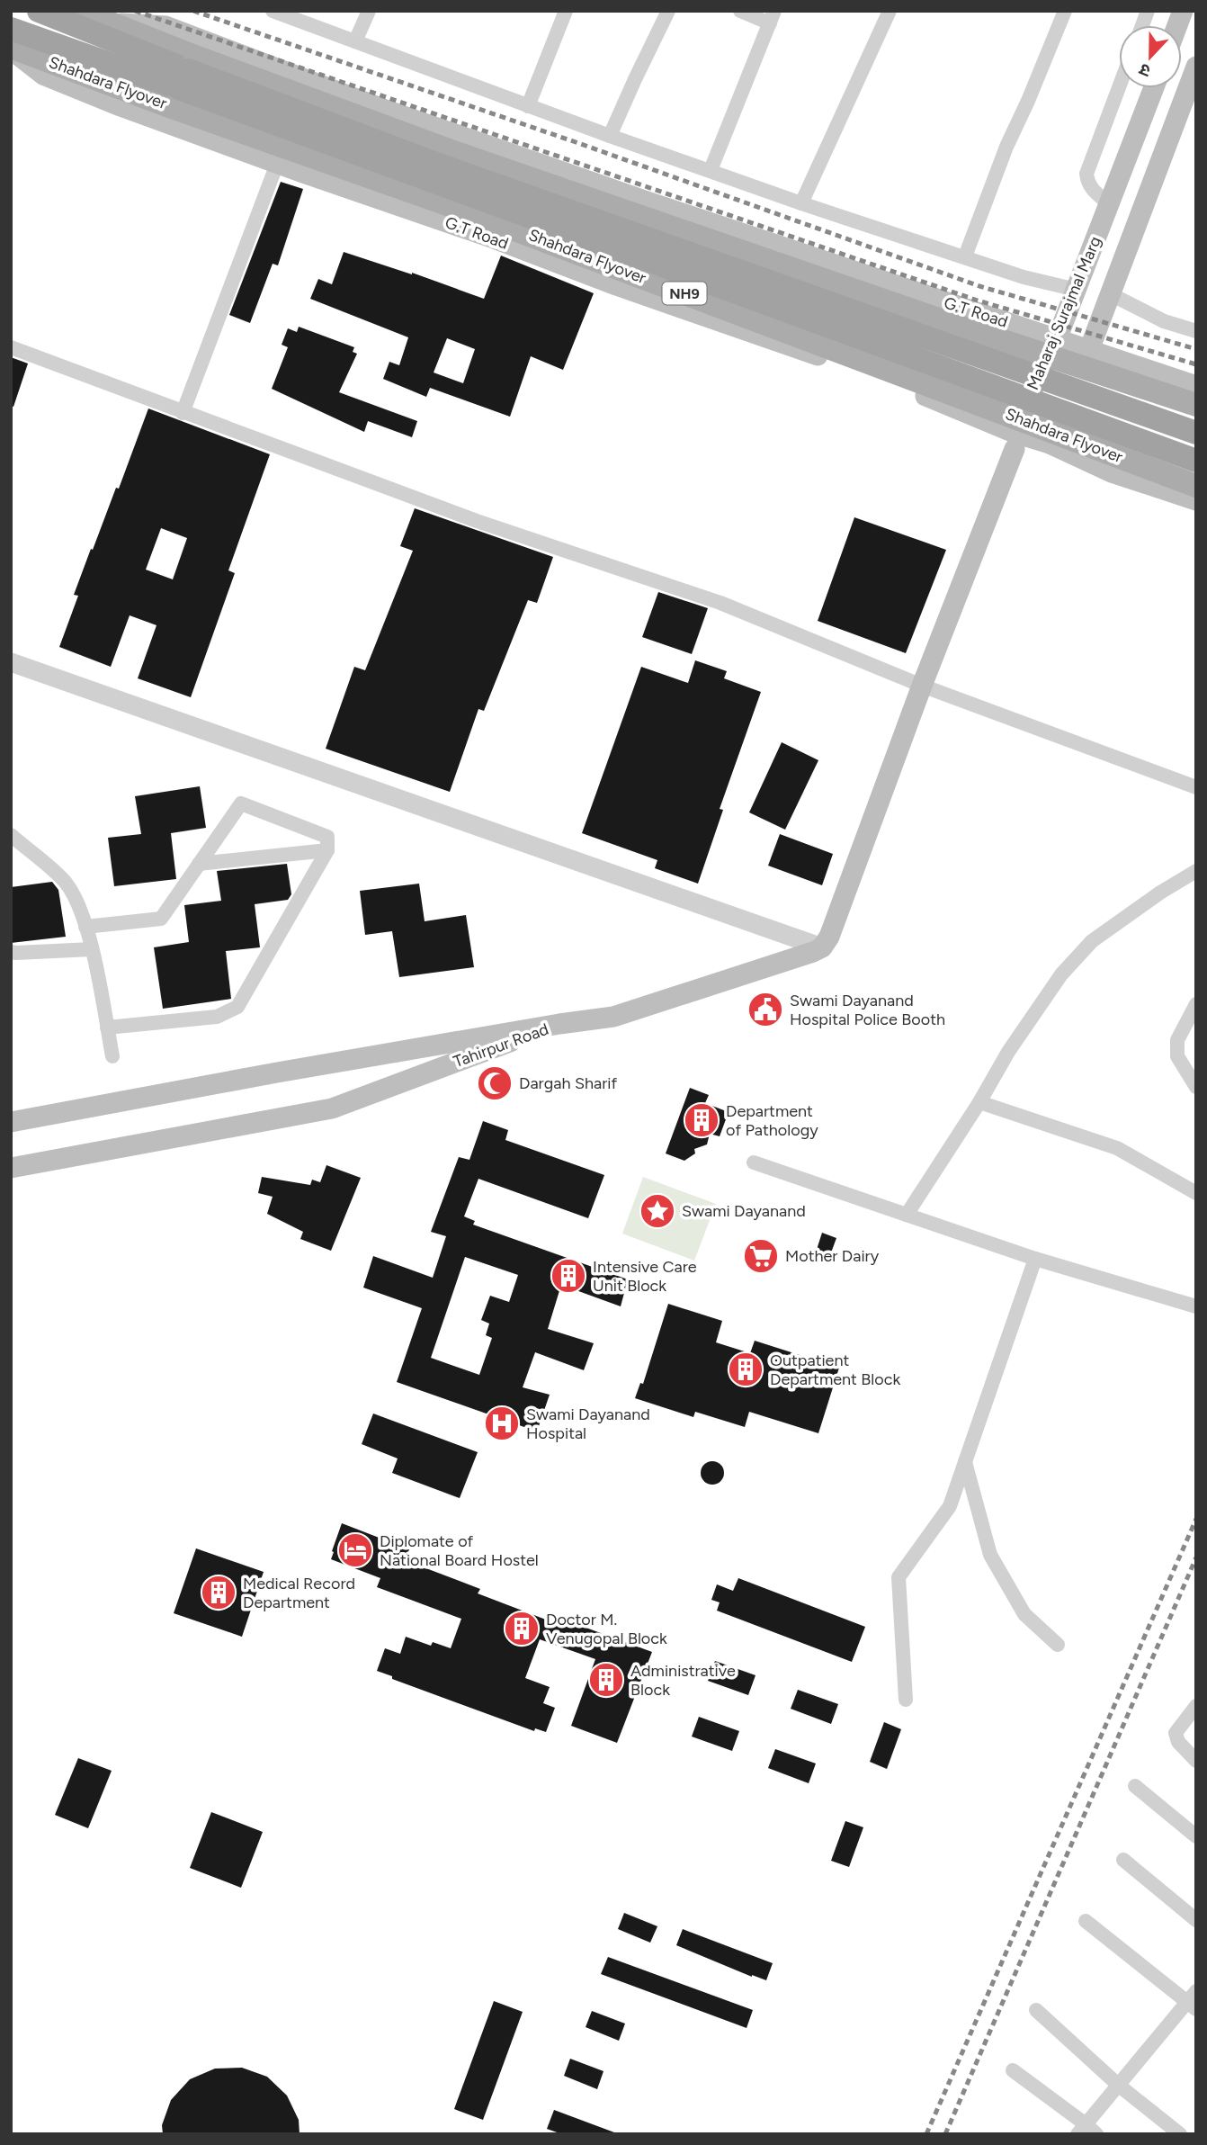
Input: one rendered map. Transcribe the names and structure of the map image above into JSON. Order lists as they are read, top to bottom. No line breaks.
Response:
{"streets":{"highway":["Shahdara Flyover"],"main road":["G.T Road","NH9","Maharaj Surajmal Marg","Tahirpur Road"]},"crossings":[["Shahdara Flyover","G.T Road"],["G.T Road","Maharaj Surajmal Marg"]],"places":{"public building":["Swami Dayanand Hospital Police Booth"],"mosque":["Dargah Sharif"],"building":["Department of Pathology","Intensive Care Unit Block","Outpatient Department Block","Medical Record Department","Doctor M. Venugopal Block","Administrative Block"],"place":["Swami Dayanand"],"supermarket":["Mother Dairy"],"hospital":["Swami Dayanand Hospital"],"hotel":["Diplomate of National Board Hostel"]},"north":"bottom"}
